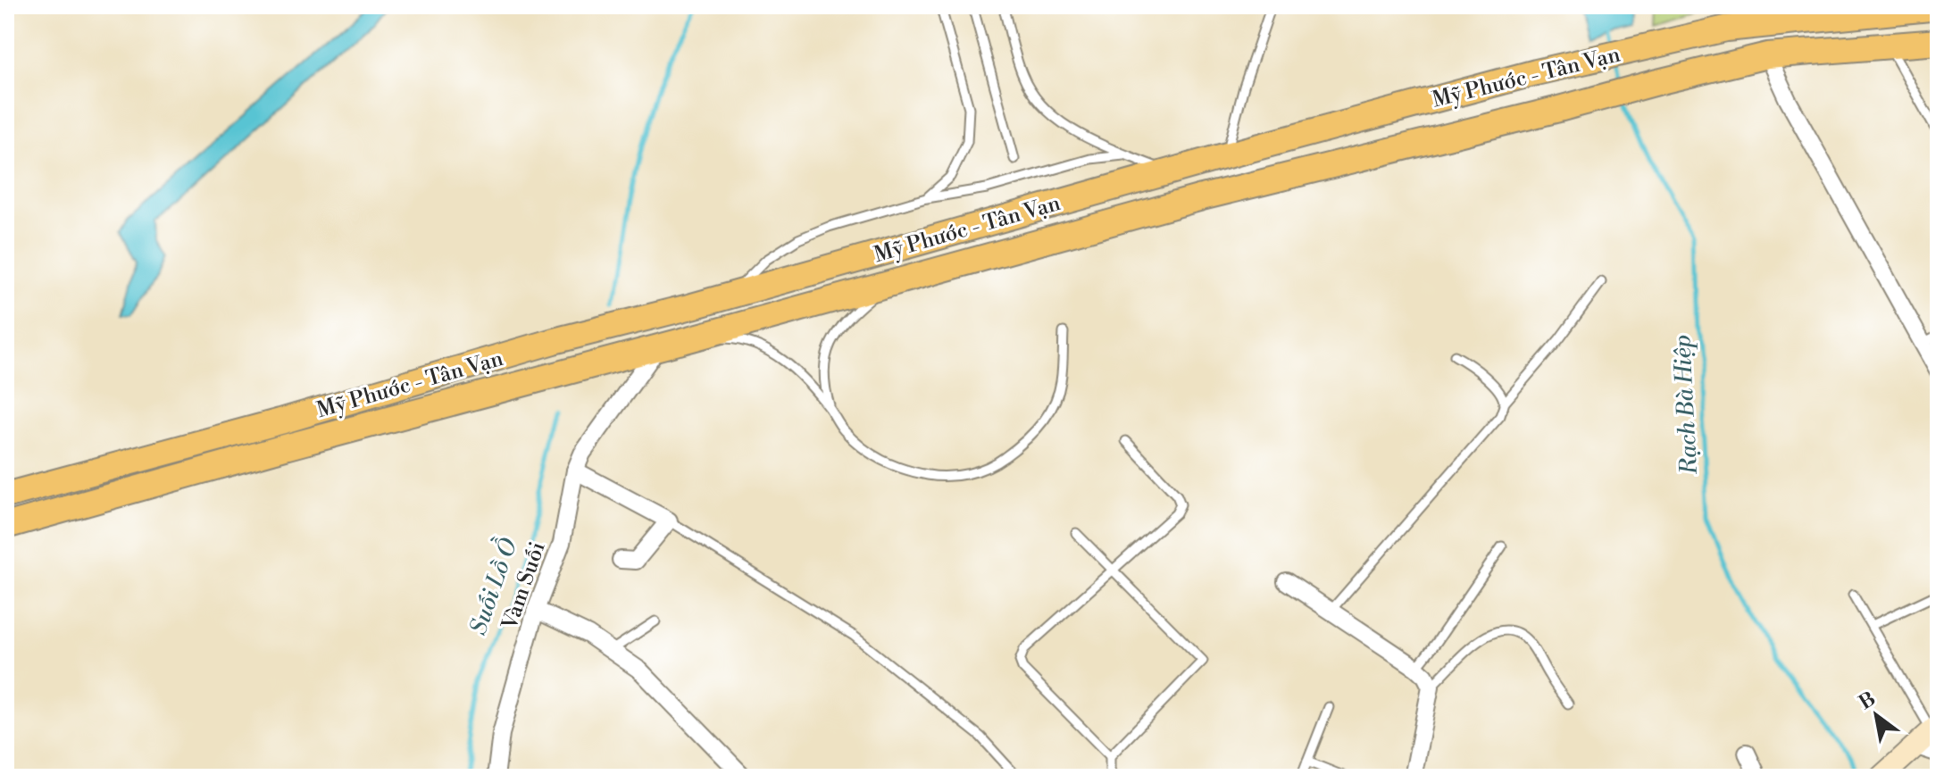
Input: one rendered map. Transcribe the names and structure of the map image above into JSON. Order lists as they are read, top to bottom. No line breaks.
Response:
{"streets":{"main road":["Mỹ Phước - Tân Vạn"],"street":["Vàm Suối"]},"crossings":[["Mỹ Phước - Tân Vạn","Vàm Suối"]],"water":["Rạch Bà Hiệp","Suối Lồ Ồ"],"north":"top left"}
